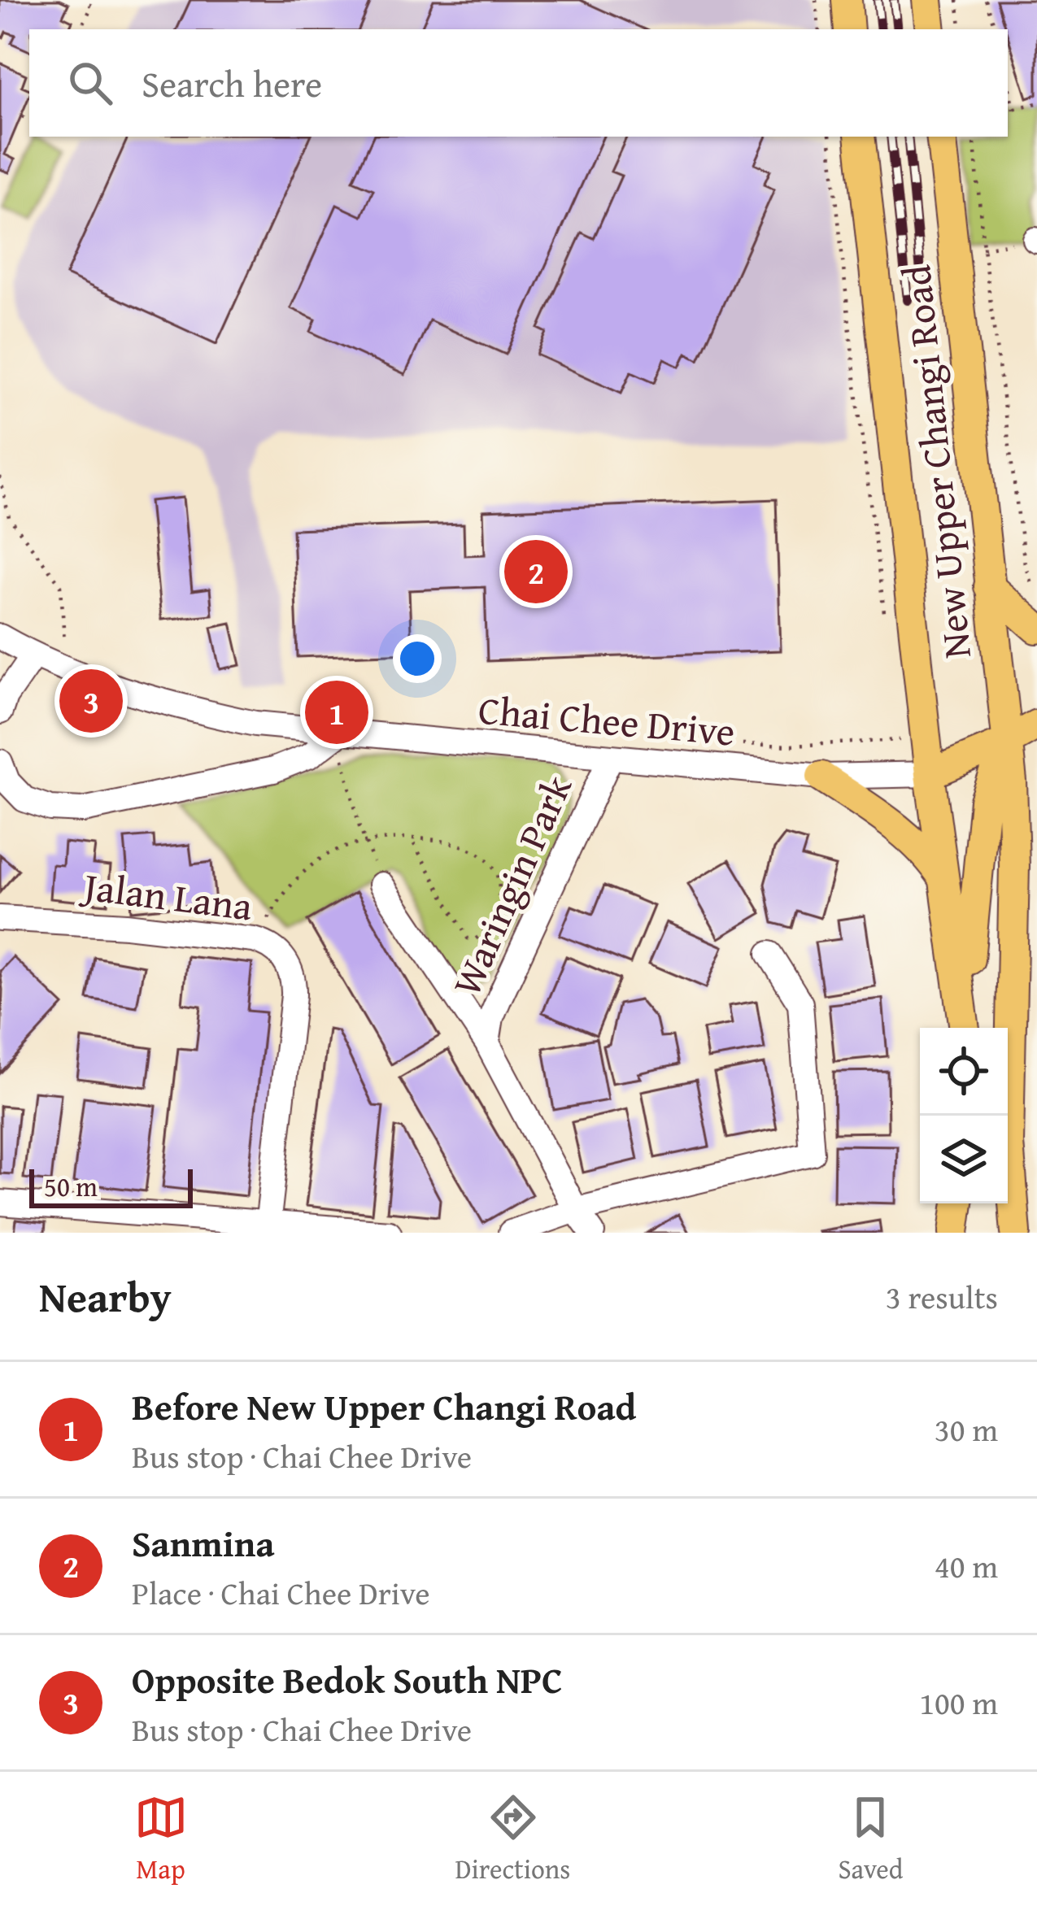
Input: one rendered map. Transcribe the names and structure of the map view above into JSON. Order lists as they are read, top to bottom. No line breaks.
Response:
{"streets":{"main road":["New Upper Changi Road"],"street":["Chai Chee Drive","Waringin Park","Jalan Lana"]},"crossings":[["New Upper Changi Road","Chai Chee Drive"],["Chai Chee Drive","Waringin Park"]],"scale_bar":"50 m","page":{"search":"Search here","pins":["2","3","1"],"scale":"50 m","heading":["Nearby","3 results"],"list":[{"mark":"1","name":"Before New Upper Changi Road","note":"Bus stop · Chai Chee Drive","value":"30 m"},{"mark":"2","name":"Sanmina","note":"Place · Chai Chee Drive","value":"40 m"},{"mark":"3","name":"Opposite Bedok South NPC","note":"Bus stop · Chai Chee Drive","value":"100 m"}],"nav":["Map","Directions","Saved"]}}
